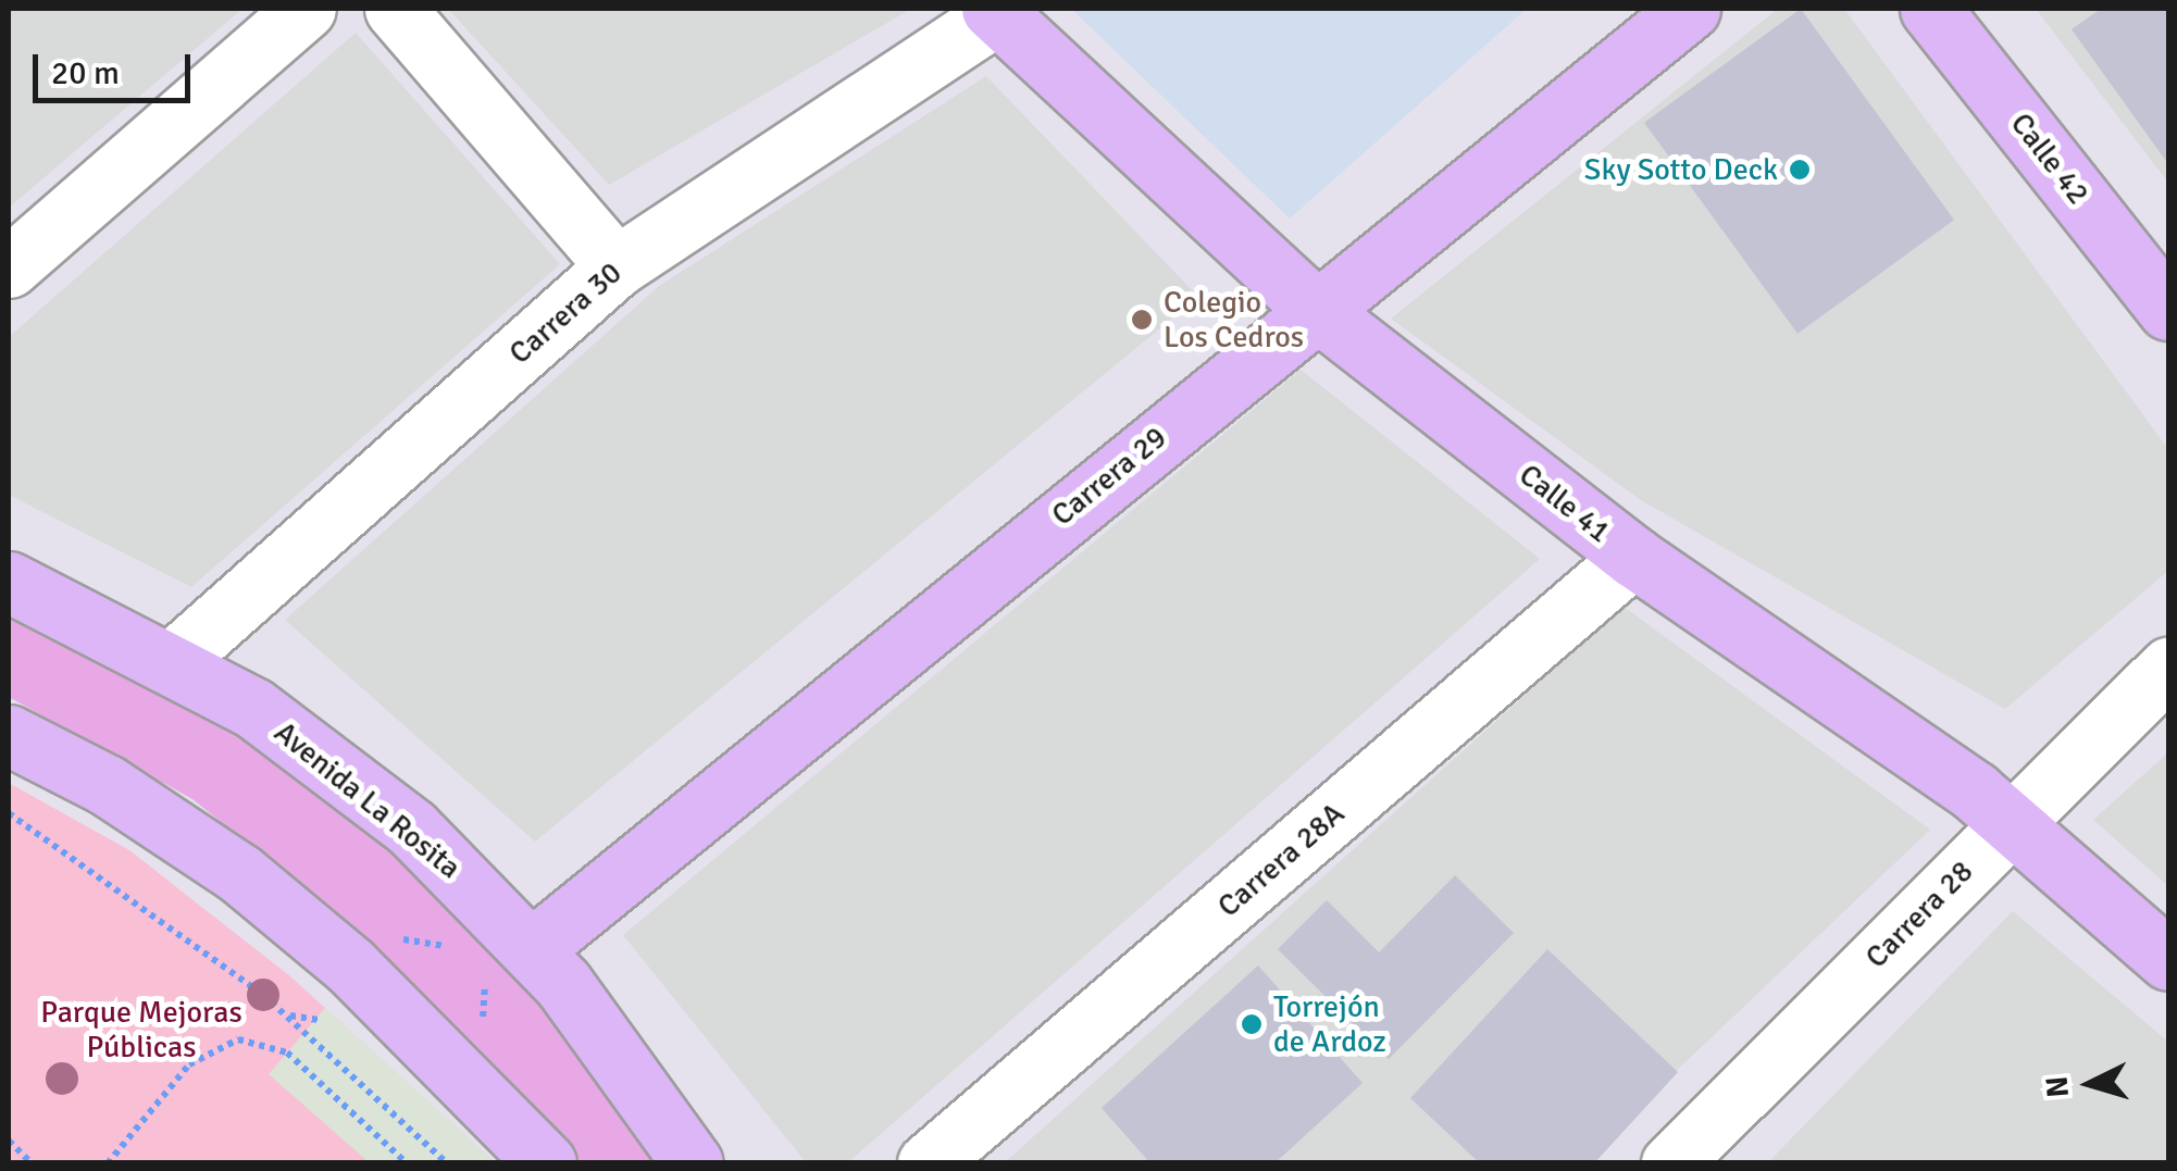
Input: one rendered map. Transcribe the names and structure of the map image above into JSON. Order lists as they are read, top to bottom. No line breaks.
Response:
{"streets":{"street":["Calle 42","Carrera 30","Carrera 29","Calle 41","Avenida La Rosita","Carrera 28A","Carrera 28"]},"crossings":[["Carrera 30","Calle 41"],["Carrera 30","Avenida La Rosita"],["Carrera 29","Calle 41"],["Carrera 29","Avenida La Rosita"],["Calle 41","Carrera 28A"],["Calle 41","Carrera 28"]],"parks":["Parque Mejoras Públicas"],"places":["Sky Sotto Deck","Colegio Los Cedros","Torrejón de Ardoz"],"scale_bar":"20 m","north":"left"}
